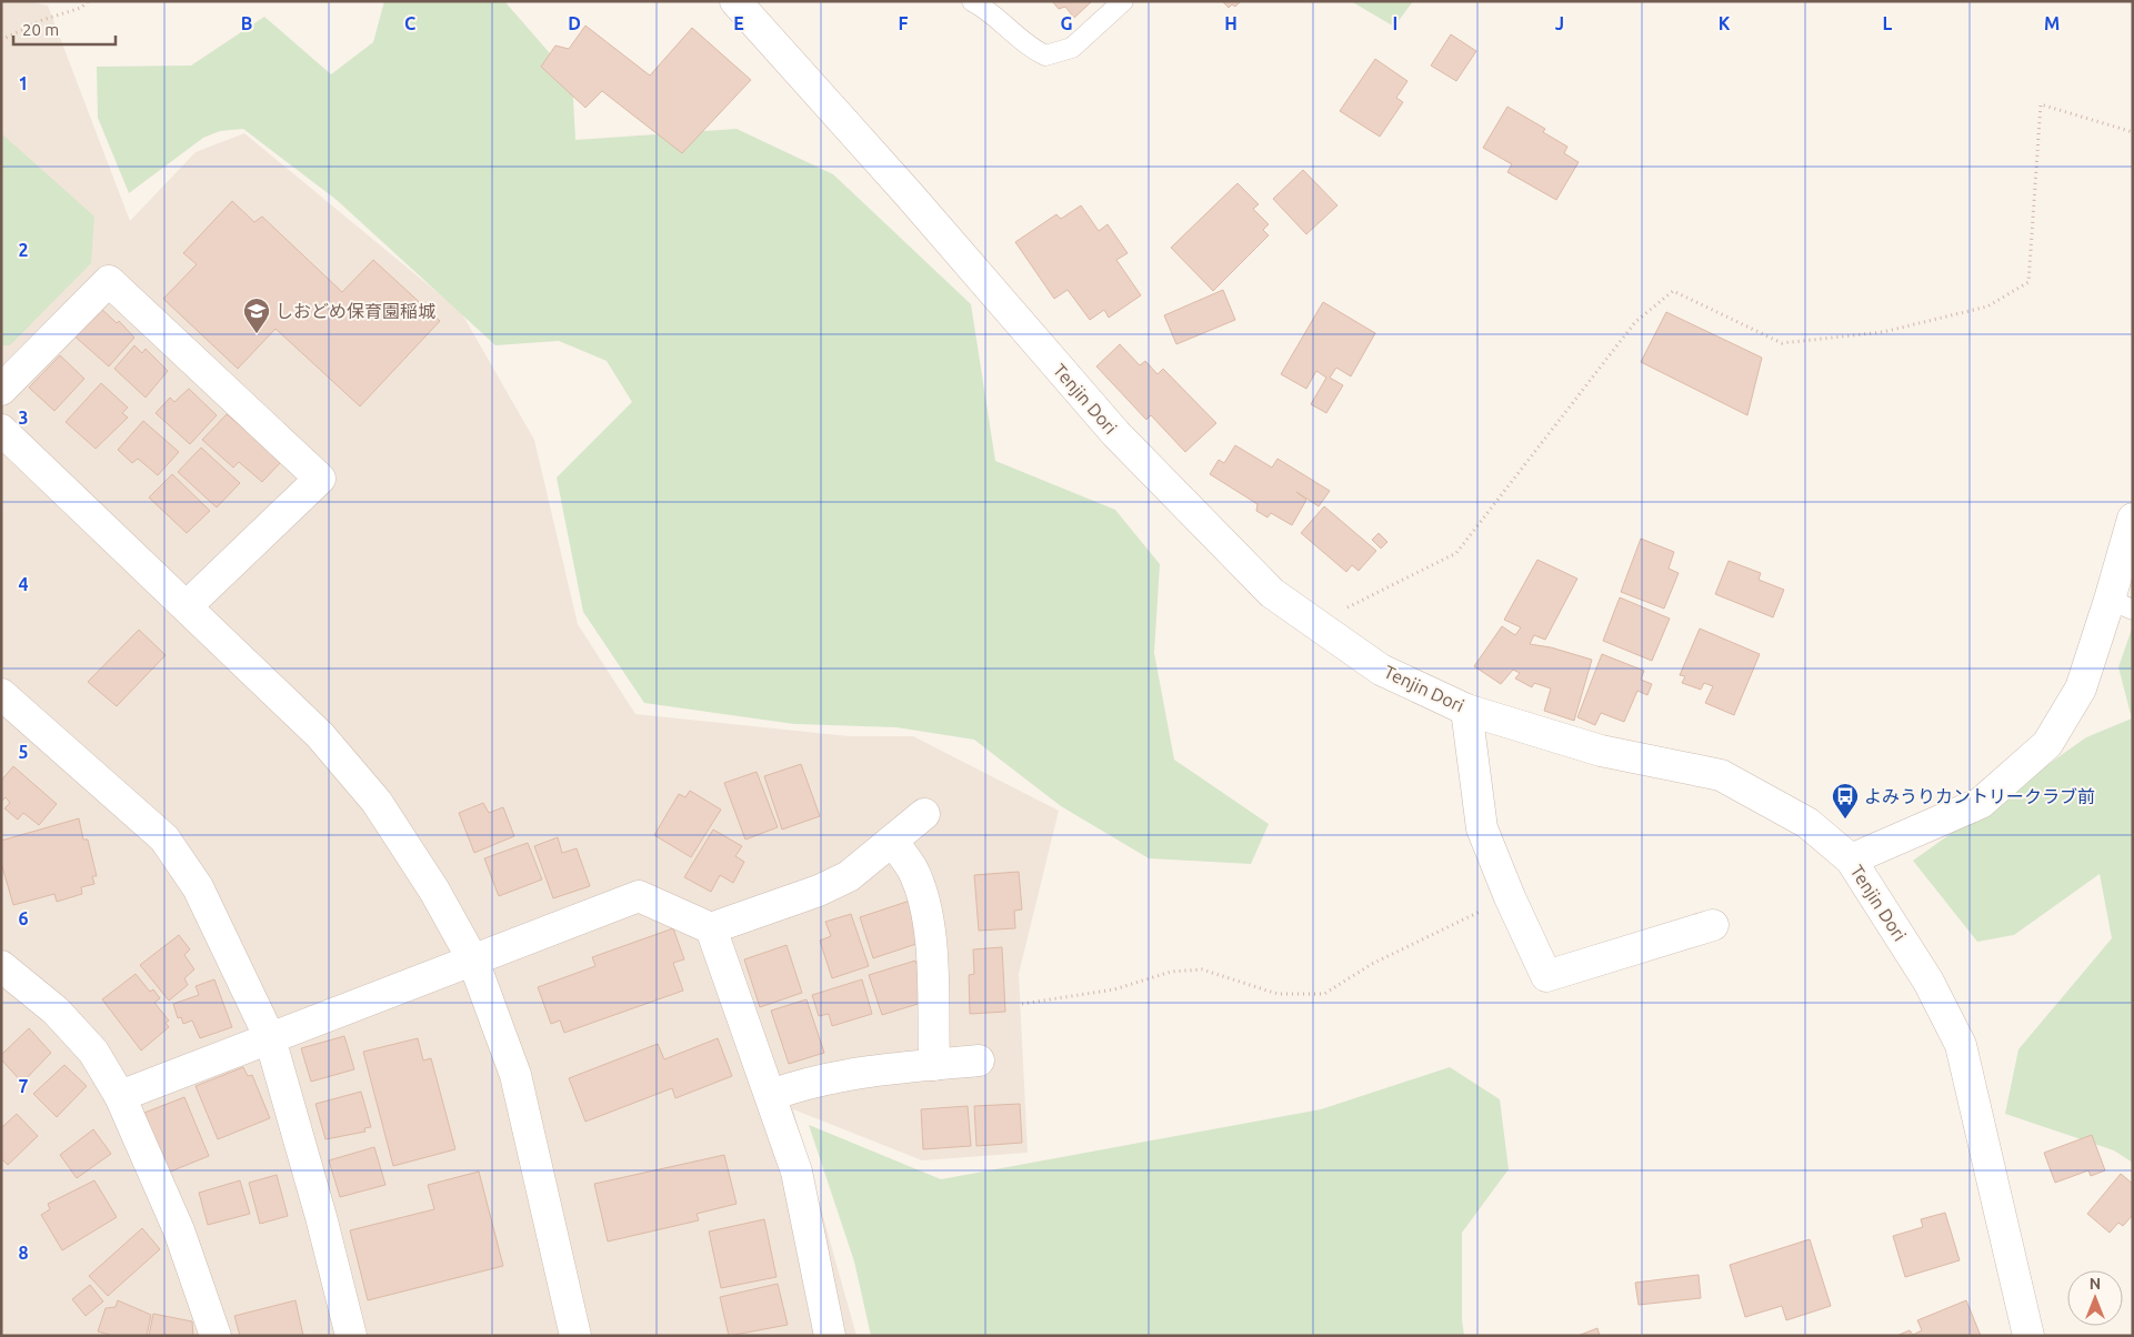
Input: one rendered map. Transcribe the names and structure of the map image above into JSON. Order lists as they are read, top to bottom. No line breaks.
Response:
{"streets":{"street":["Tenjin Dori"]},"places":{"school or university":["しおどめ保育園稲城"],"bus stop":["よみうりカントリークラブ前"]},"scale_bar":"20 m","north":"top","grid":{"columns":["B","C","D","E","F","G","H","I","J","K","L","M"],"rows":["1","2","3","4","5","6","7","8"]}}
